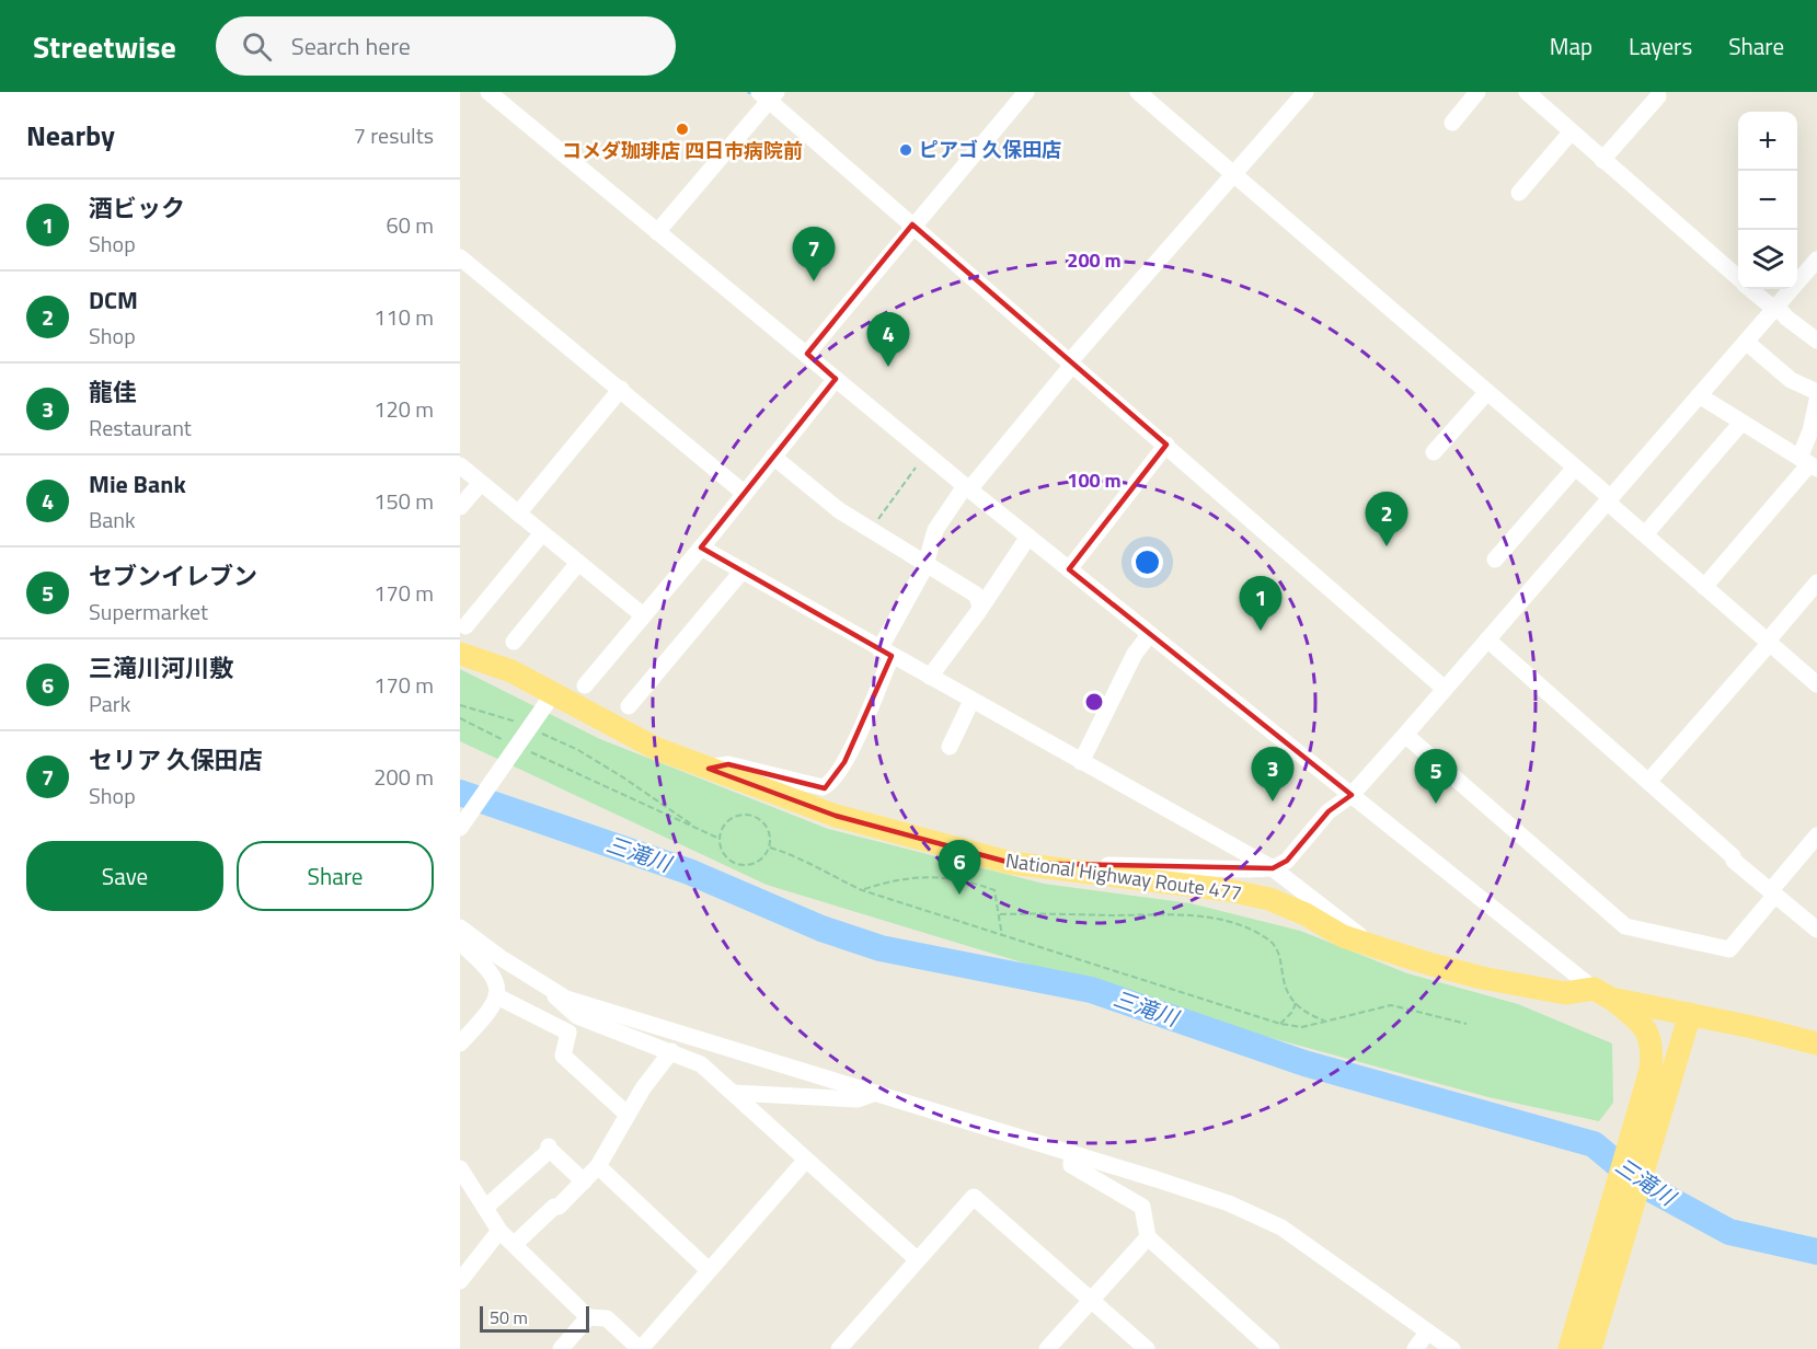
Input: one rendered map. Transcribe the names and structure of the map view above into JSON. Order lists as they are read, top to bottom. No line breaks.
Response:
{"streets":{"highway":["National Highway Route 477"]},"water":["三滝川"],"places":["コメダ珈琲店 四日市病院前","ピアゴ 久保田店"],"scale_bar":"50 m","page":{"header":"Streetwise","search":"Search here","nav":["Map","Layers","Share"],"heading":["Nearby","7 results"],"map_buttons":["+","−"],"list":[{"mark":"1","name":"酒ビック","note":"Shop","value":"60 m"},{"mark":"2","name":"DCM","note":"Shop","value":"110 m"},{"mark":"3","name":"龍佳","note":"Restaurant","value":"120 m"},{"mark":"4","name":"Mie Bank","note":"Bank","value":"150 m"},{"mark":"5","name":"セブンイレブン","note":"Supermarket","value":"170 m"},{"mark":"6","name":"三滝川河川敷","note":"Park","value":"170 m"},{"mark":"7","name":"セリア 久保田店","note":"Shop","value":"200 m"}],"pins":["7","4","2","1","3","5","6"],"buttons":["Save","Share"],"scale":"50 m"},"rings":["200 m","100 m"]}
